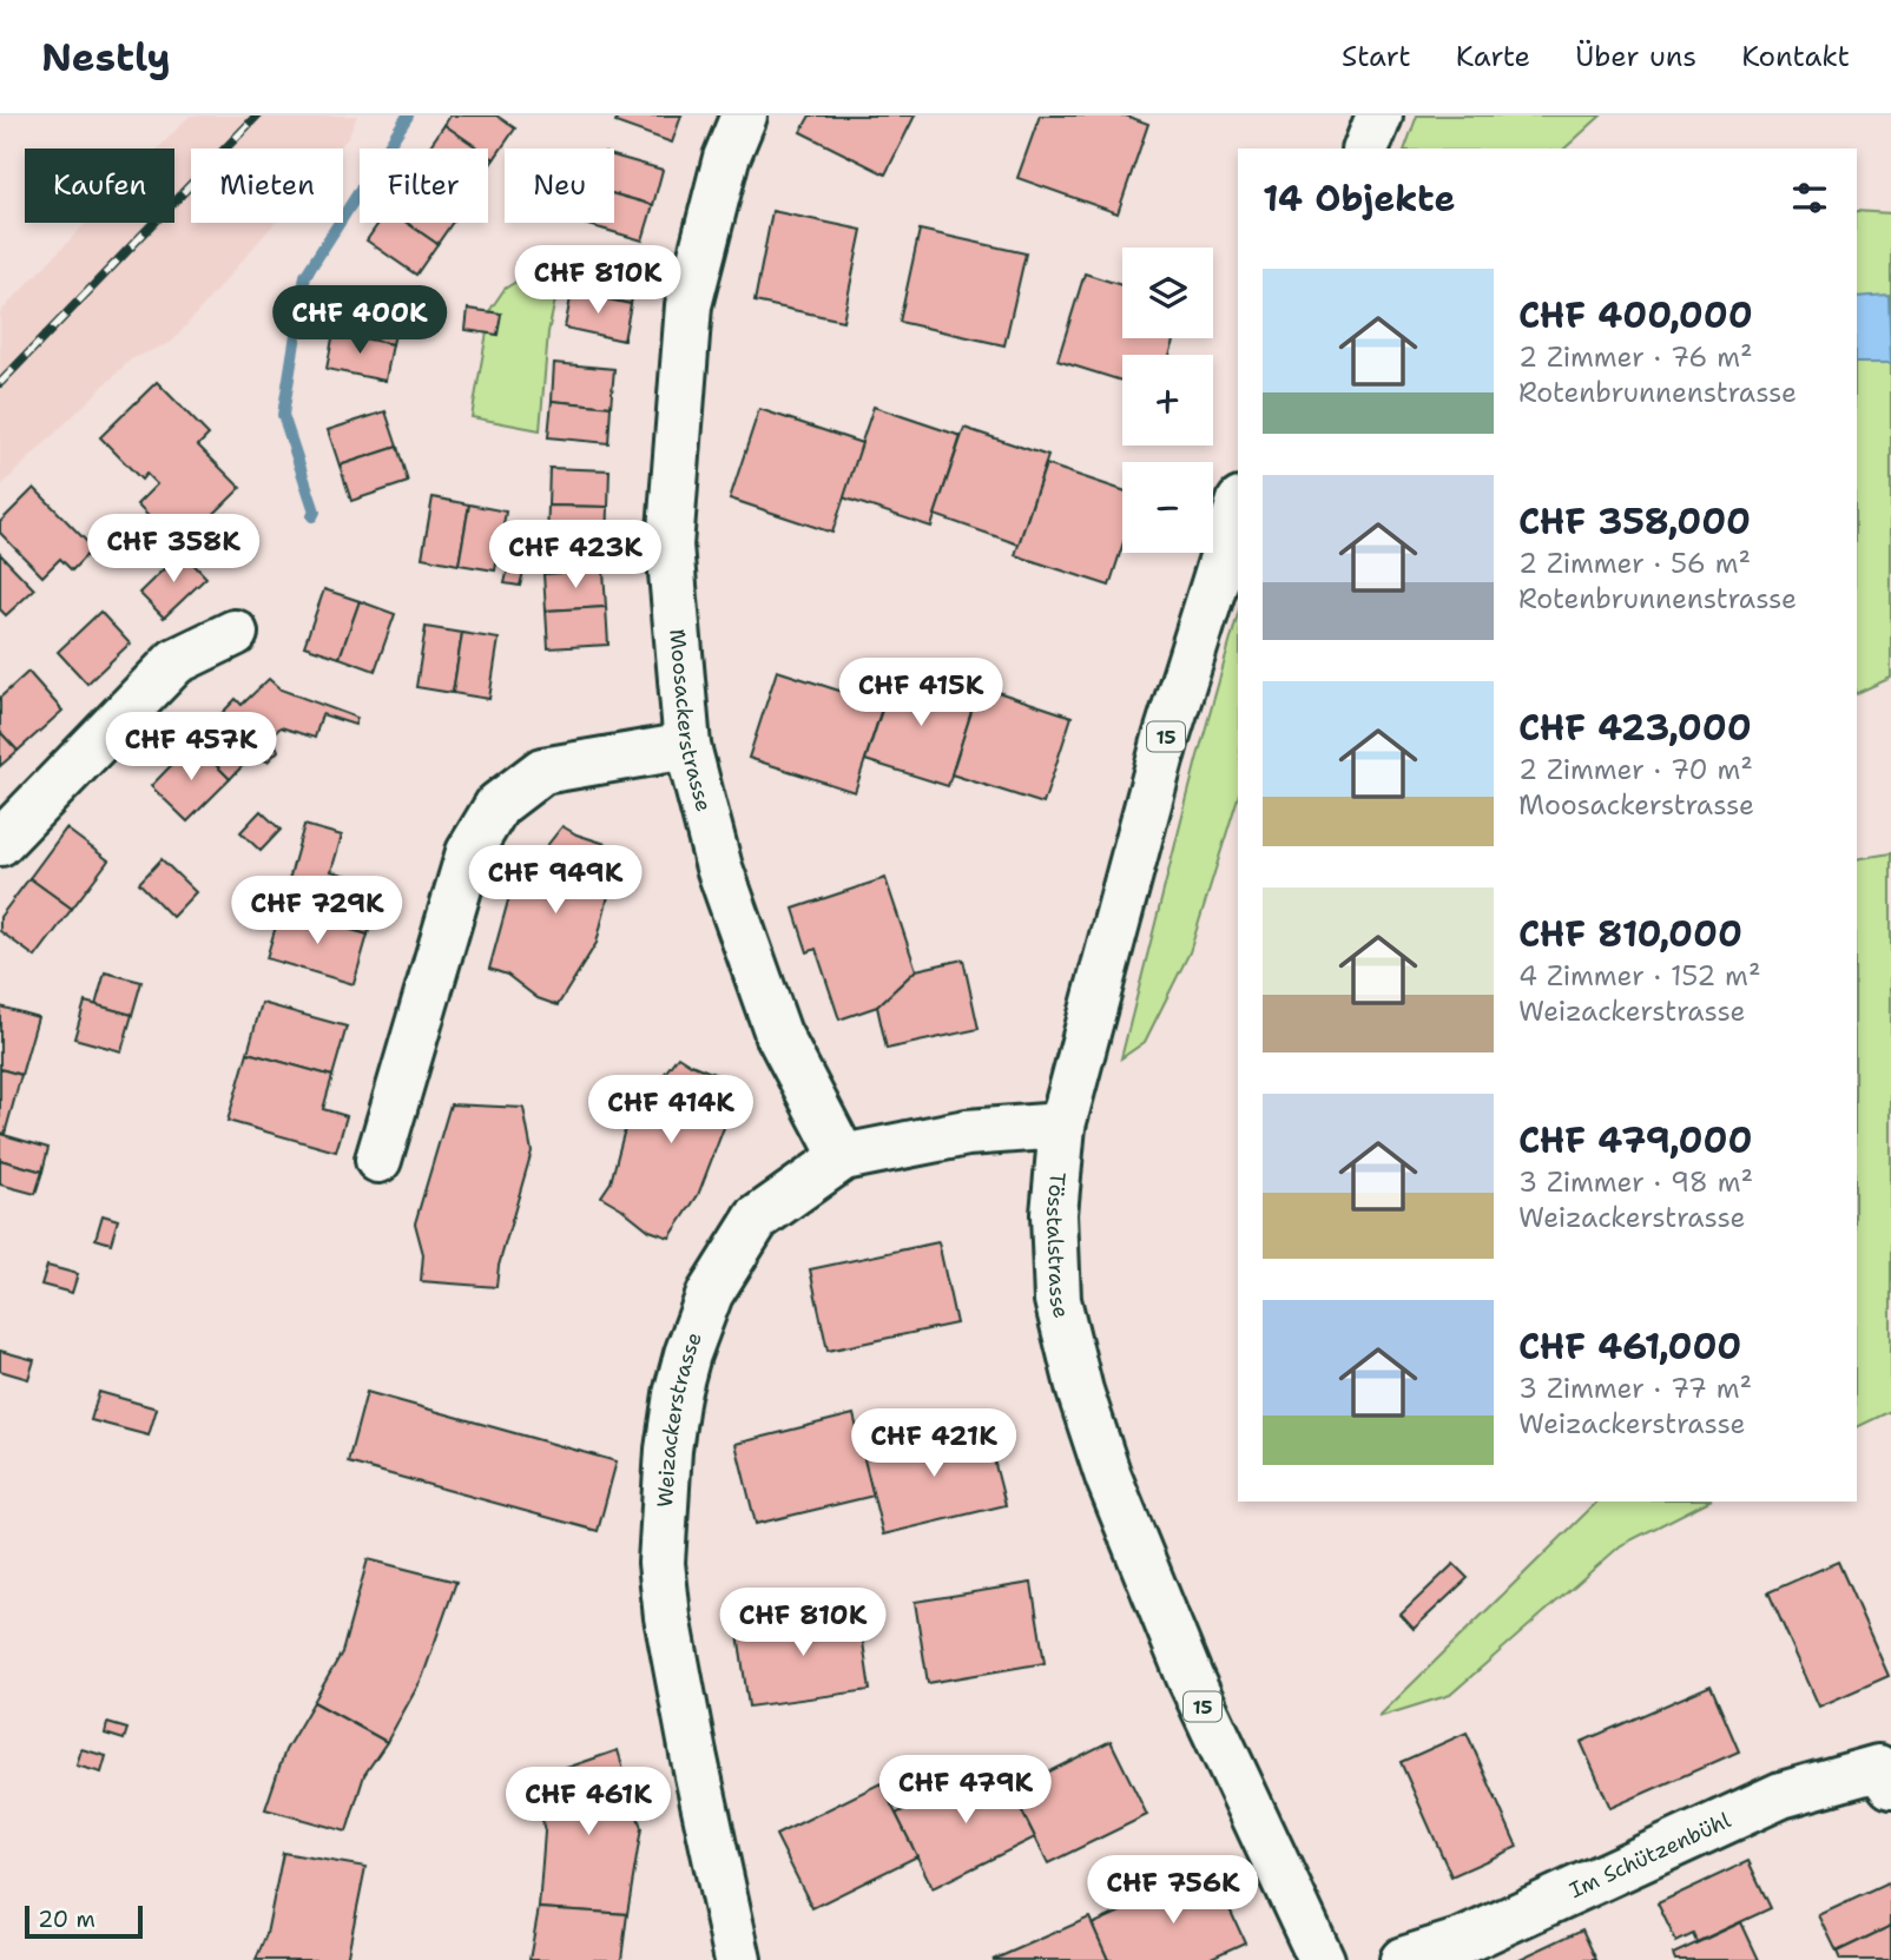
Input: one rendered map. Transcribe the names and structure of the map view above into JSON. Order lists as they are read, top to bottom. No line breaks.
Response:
{"streets":{"street":["Moosackerstrasse","15","Tösstalstrasse","Weizackerstrasse","Im Schützenbühl"]},"crossings":[["Moosackerstrasse","Weizackerstrasse"],["Tösstalstrasse","Weizackerstrasse"]],"scale_bar":"20 m","page":{"header":"Nestly","nav":["Start","Karte","Über uns","Kontakt"],"chip":["Kaufen","Mieten","Filter","Neu"],"heading":"14 Objekte","price":["CHF 810K","CHF 400K","CHF 358K","CHF 423K","CHF 415K","CHF 457K","CHF 949K","CHF 729K","CHF 414K","CHF 421K","CHF 810K","CHF 479K","CHF 461K","CHF 756K"],"map_buttons":["+","−"],"list":[{"name":"CHF 400,000","note":"2 Zimmer · 76 m² · Rotenbrunnenstrasse"},{"name":"CHF 358,000","note":"2 Zimmer · 56 m² · Rotenbrunnenstrasse"},{"name":"CHF 423,000","note":"2 Zimmer · 70 m² · Moosackerstrasse"},{"name":"CHF 810,000","note":"4 Zimmer · 152 m² · Weizackerstrasse"},{"name":"CHF 479,000","note":"3 Zimmer · 98 m² · Weizackerstrasse"},{"name":"CHF 461,000","note":"3 Zimmer · 77 m² · Weizackerstrasse"}],"scale":"20 m"}}
